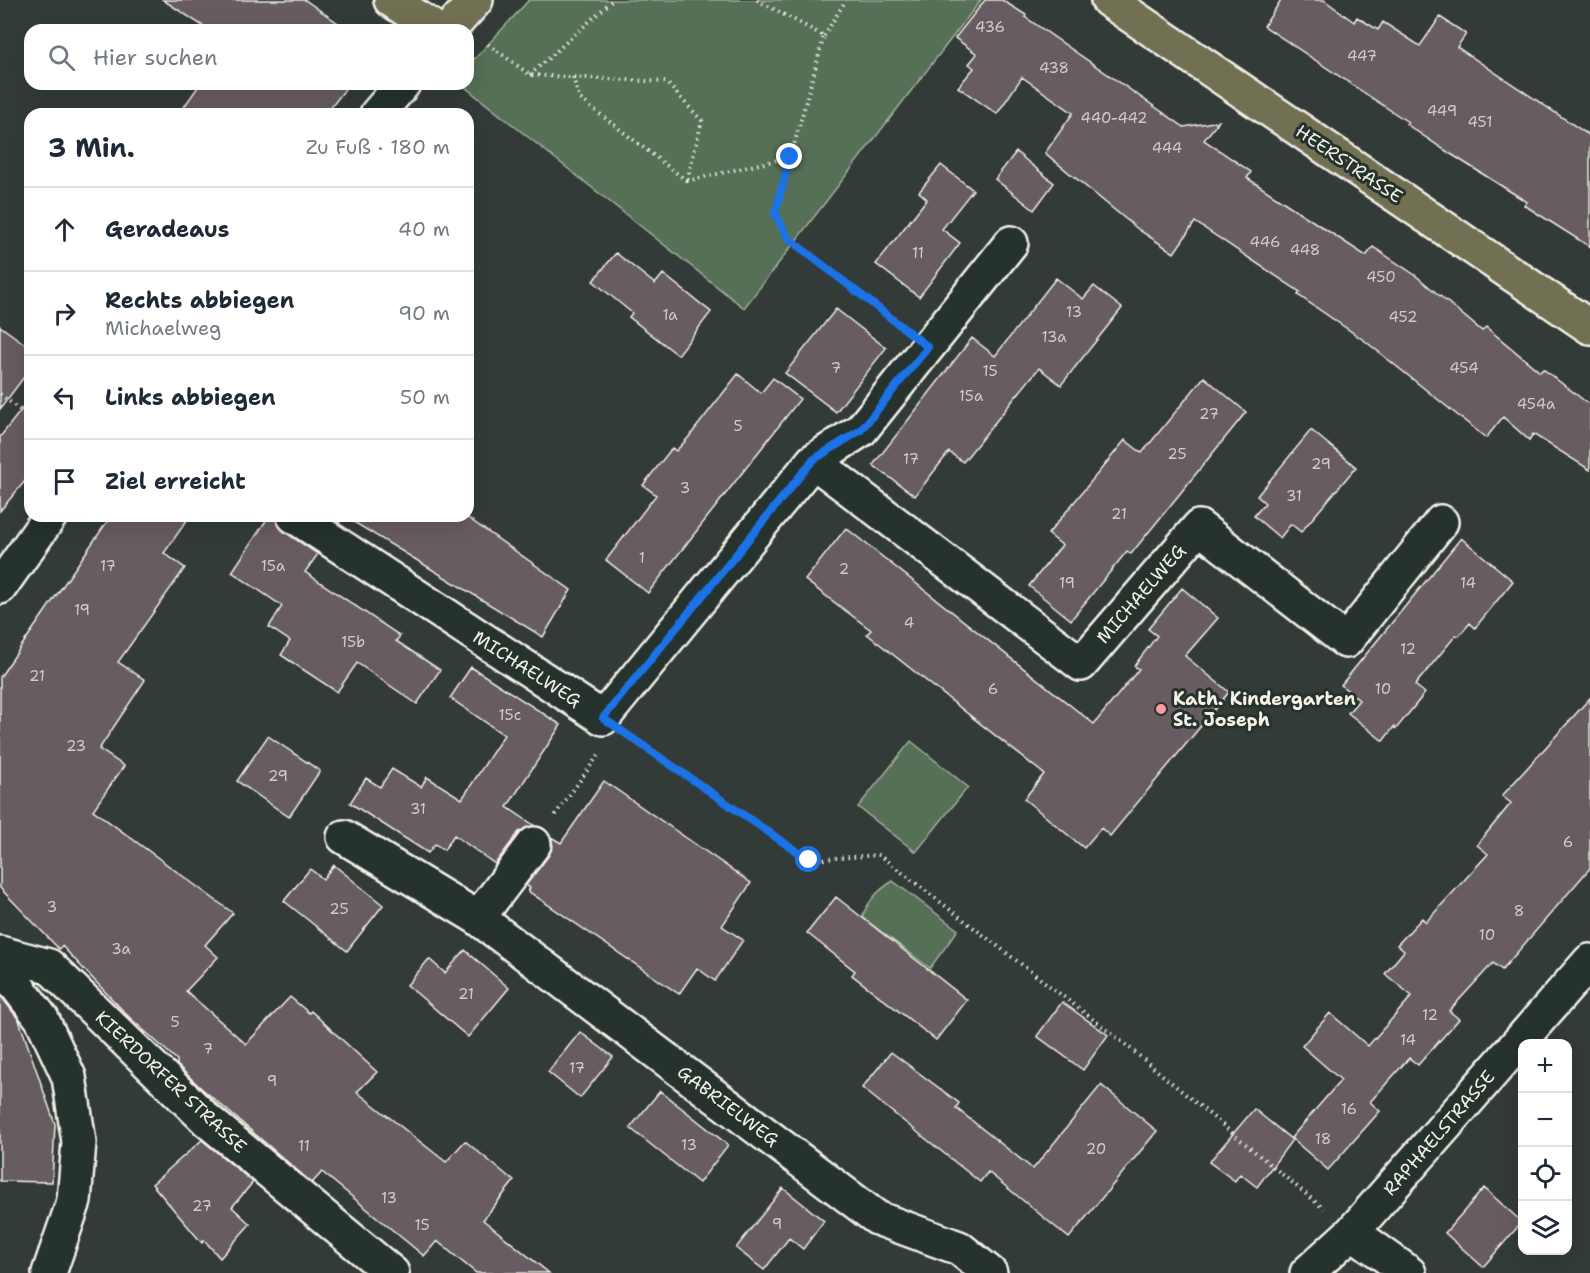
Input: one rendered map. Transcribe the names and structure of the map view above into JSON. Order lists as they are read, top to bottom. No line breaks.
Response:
{"streets":{"main road":["HEERSTRASSE"],"street":["MICHAELWEG","KIERDORFER STRASSE","GABRIELWEG","RAPHAELSTRASSE"]},"places":["Kath. Kindergarten St. Joseph"],"house_numbers":["436","447","438","449","440-442","451","444","446","448","11","450","13","1a","452","13a","7","454","15","15a","454a","27","5","25","17","29","3","31","21","1","17","15a","2","19","14","19","4","15b","12","21","6","10","15c","23","29","31","6","3","25","8","10","3a","21","12","5","14","7","17","9","16","18","13","11","20","13","27","9","15"],"page":{"search":"Hier suchen","heading":["3 Min.","Zu Fuß · 180 m"],"list":[["Geradeaus","40 m"],["Rechts abbiegen","Michaelweg","90 m"],["Links abbiegen","50 m"],"Ziel erreicht"],"map_buttons":["+","−"]}}
